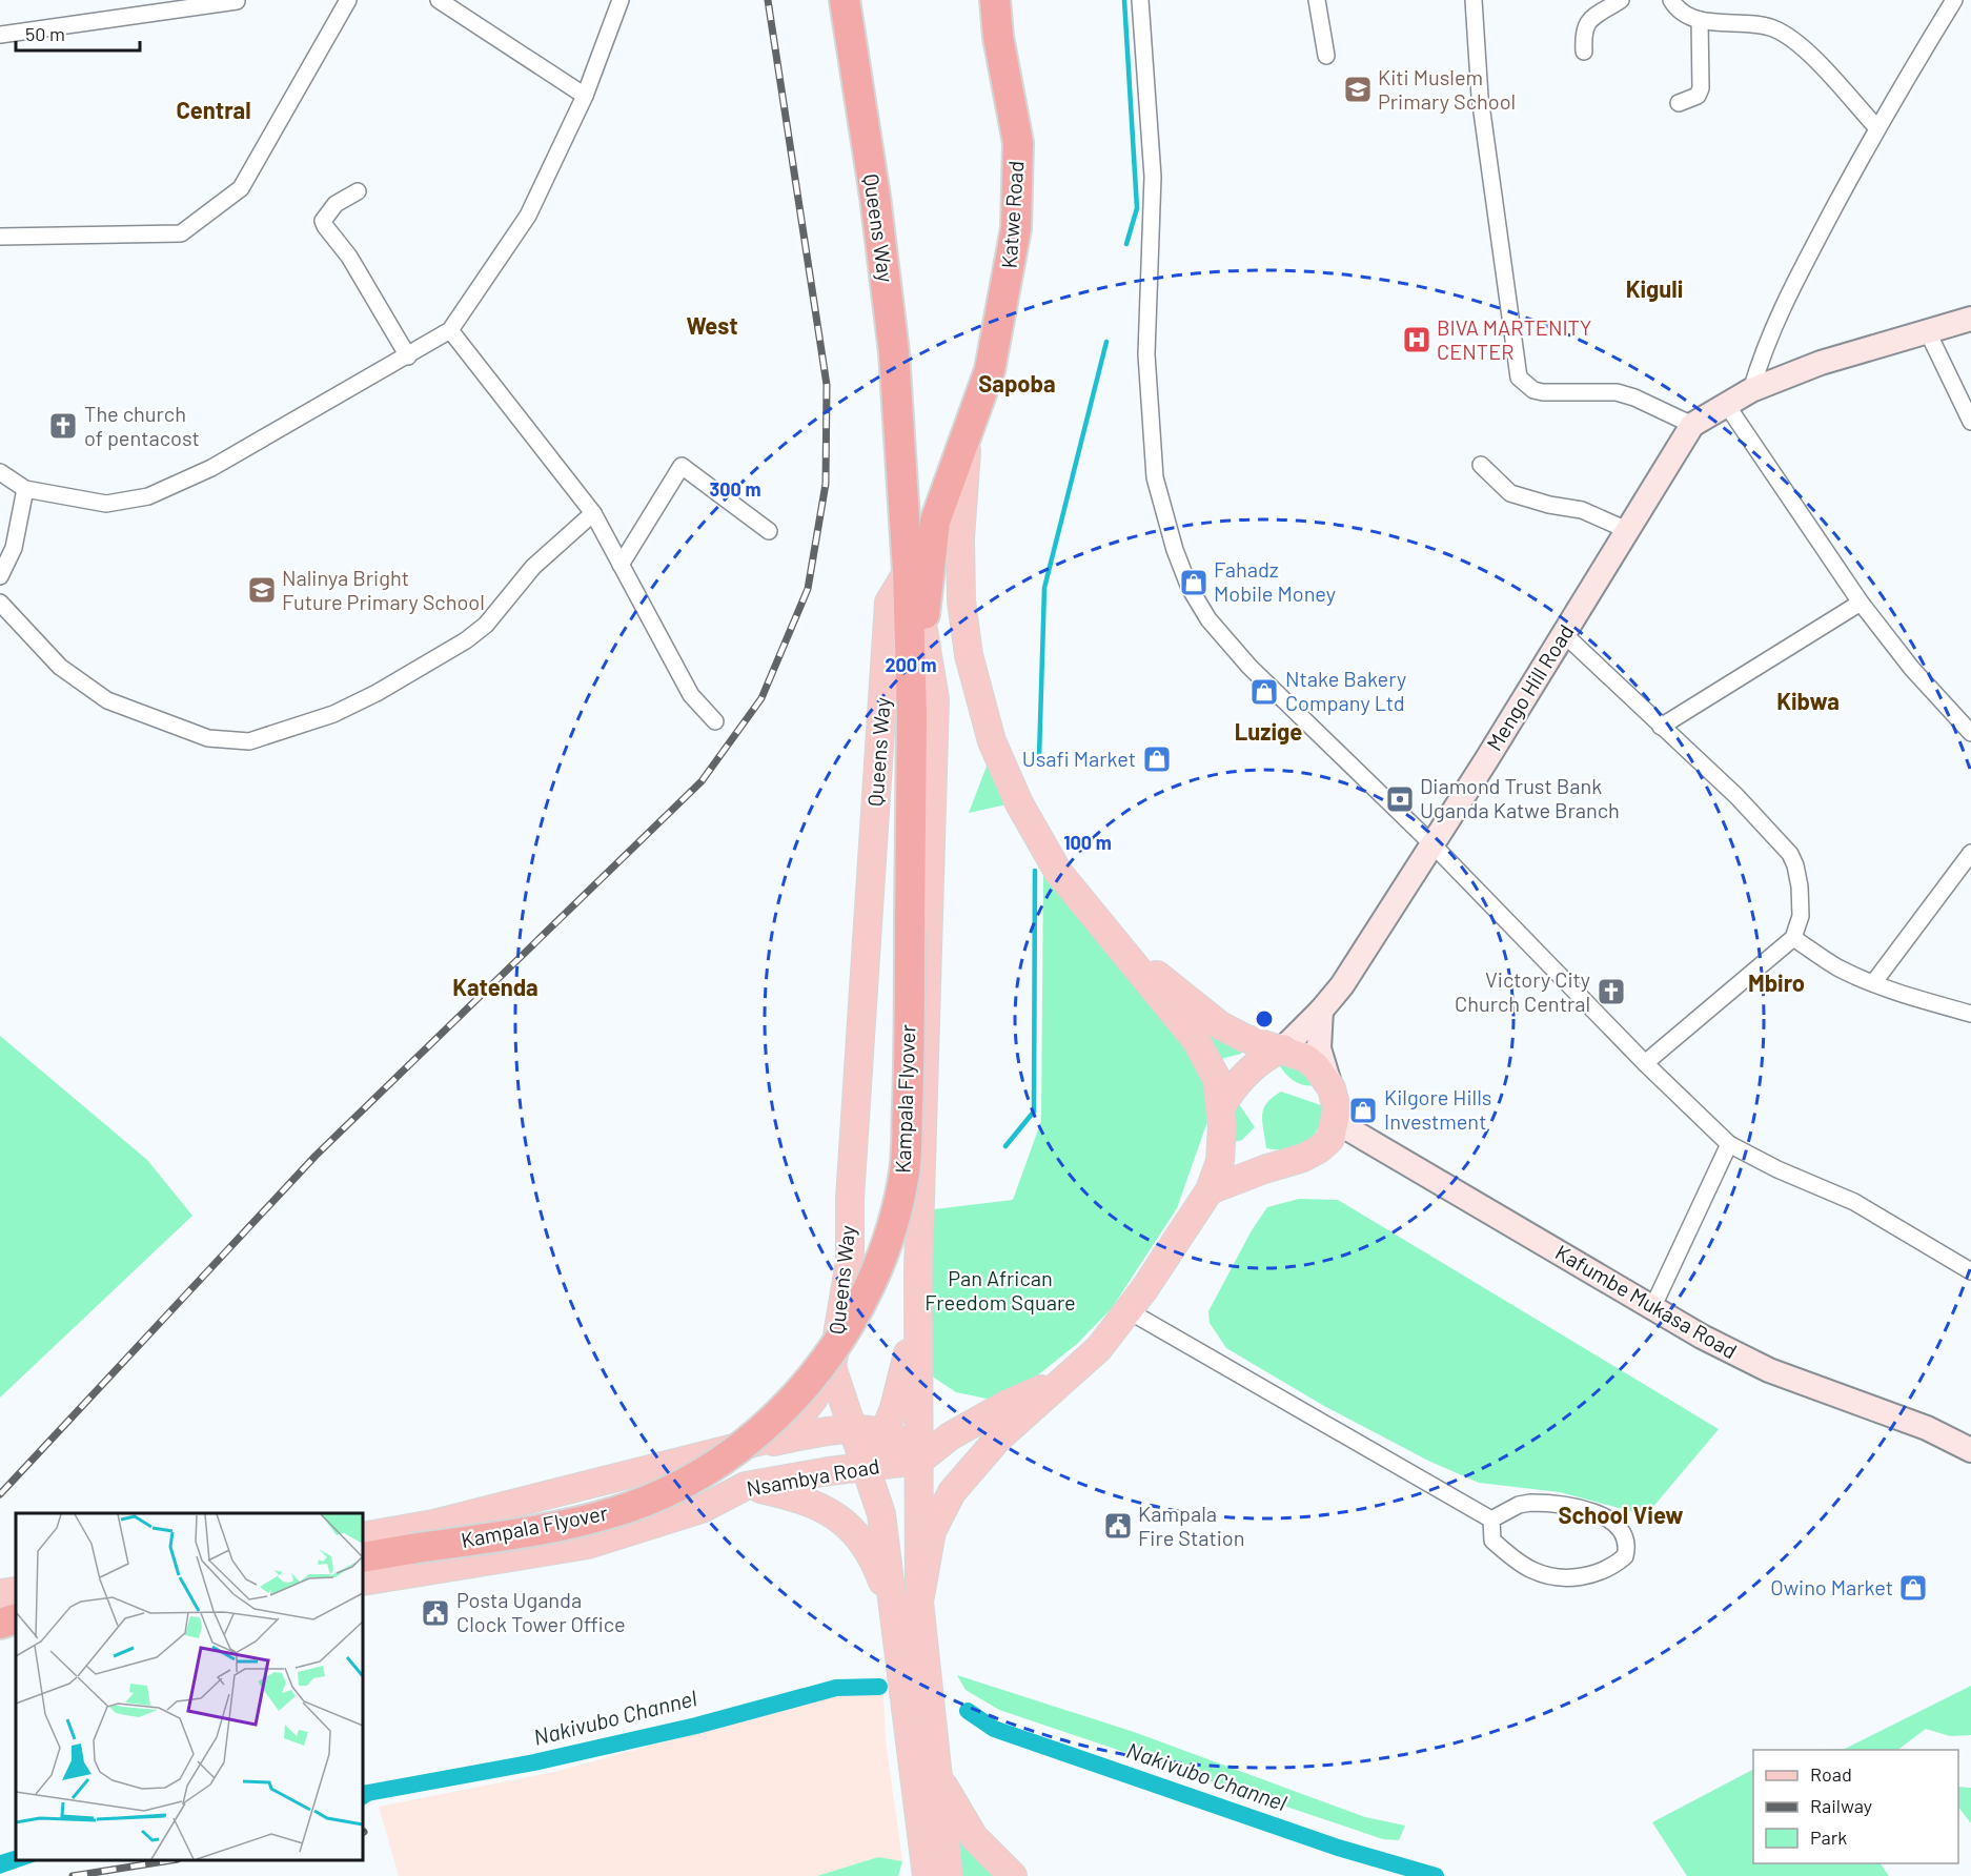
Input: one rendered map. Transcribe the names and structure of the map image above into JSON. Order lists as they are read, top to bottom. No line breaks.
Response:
{"streets":{"highway":["Katwe Road","Queens Way","Kampala Flyover"],"main road":["Mengo Hill Road","Kafumbe Mukasa Road","Nsambya Road"]},"crossings":[["Katwe Road","Kampala Flyover"],["Queens Way","Nsambya Road"]],"districts":["Central","Kiguli","West","Sapoba","Kibwa","Luzige","Mbiro","Katenda","School View"],"water":["Nakivubo Channel"],"parks":["Pan African Freedom Square"],"places":{"school or university":["Kiti Muslem Primary School","Nalinya Bright Future Primary School"],"hospital":["BIVA MARTENITY CENTER"],"church":["The church of pentacost","Victory City Church Central"],"shop":["Fahadz Mobile Money","Ntake Bakery Company Ltd","Usafi Market","Kilgore Hills Investment","Owino Market"],"bank":["Diamond Trust Bank Uganda Katwe Branch"],"public building":["Kampala Fire Station","Posta Uganda Clock Tower Office"]},"legend":["Road","Railway","Park"],"scale_bar":"50 m","rings":["300 m","200 m","100 m"]}
